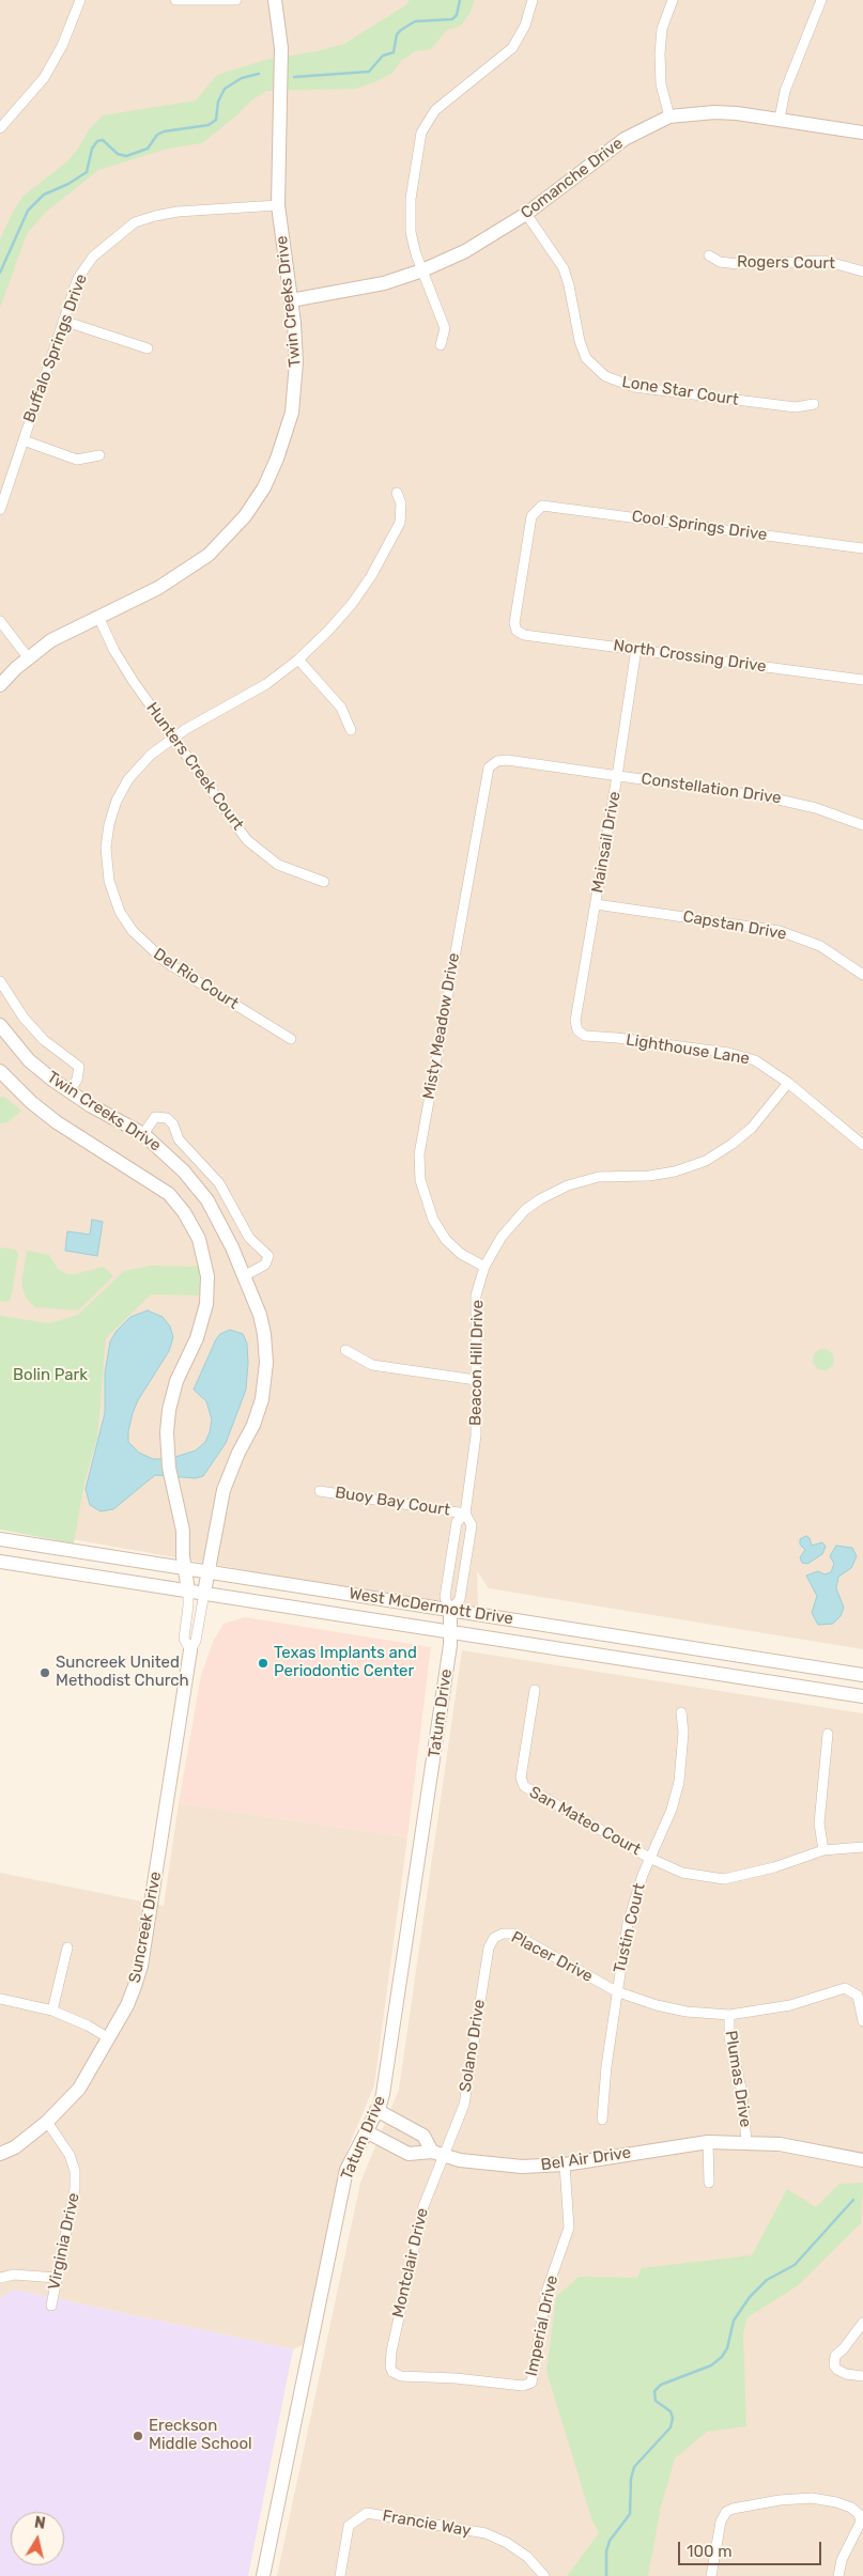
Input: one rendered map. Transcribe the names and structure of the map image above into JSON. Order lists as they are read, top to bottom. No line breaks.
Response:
{"streets":{"street":["Comanche Drive","Rogers Court","Twin Creeks Drive","Buffalo Springs Drive","Lone Star Court","Cool Springs Drive","North Crossing Drive","Hunters Creek Court","Constellation Drive","Mainsail Drive","Capstan Drive","Del Rio Court","Misty Meadow Drive","Lighthouse Lane","Beacon Hill Drive","Buoy Bay Court","West McDermott Drive","Tatum Drive","San Mateo Court","Suncreek Drive","Tustin Court","Placer Drive","Solano Drive","Plumas Drive","Bel Air Drive","Virginia Drive","Montclair Drive","Imperial Drive","Francie Way"]},"crossings":[["Comanche Drive","Twin Creeks Drive"],["Comanche Drive","Lone Star Court"],["Twin Creeks Drive","Buffalo Springs Drive"],["Twin Creeks Drive","Hunters Creek Court"],["Twin Creeks Drive","West McDermott Drive"],["Twin Creeks Drive","Suncreek Drive"],["Cool Springs Drive","North Crossing Drive"],["North Crossing Drive","Mainsail Drive"],["Hunters Creek Court","Del Rio Court"],["Constellation Drive","Mainsail Drive"],["Constellation Drive","Misty Meadow Drive"],["Mainsail Drive","Capstan Drive"],["Mainsail Drive","Lighthouse Lane"],["Misty Meadow Drive","Beacon Hill Drive"],["Lighthouse Lane","Beacon Hill Drive"],["Beacon Hill Drive","Buoy Bay Court"],["Beacon Hill Drive","West McDermott Drive"],["Beacon Hill Drive","Tatum Drive"],["West McDermott Drive","Tatum Drive"],["West McDermott Drive","Suncreek Drive"],["Tatum Drive","Bel Air Drive"],["San Mateo Court","Tustin Court"],["Suncreek Drive","Virginia Drive"],["Tustin Court","Placer Drive"],["Placer Drive","Solano Drive"],["Placer Drive","Plumas Drive"],["Solano Drive","Bel Air Drive"],["Solano Drive","Montclair Drive"],["Plumas Drive","Bel Air Drive"],["Bel Air Drive","Montclair Drive"],["Bel Air Drive","Imperial Drive"],["Montclair Drive","Imperial Drive"]],"parks":["Bolin Park"],"places":["Texas Implants and Periodontic Center","Suncreek United Methodist Church","Ereckson Middle School"],"scale_bar":"100 m","north":"top"}
